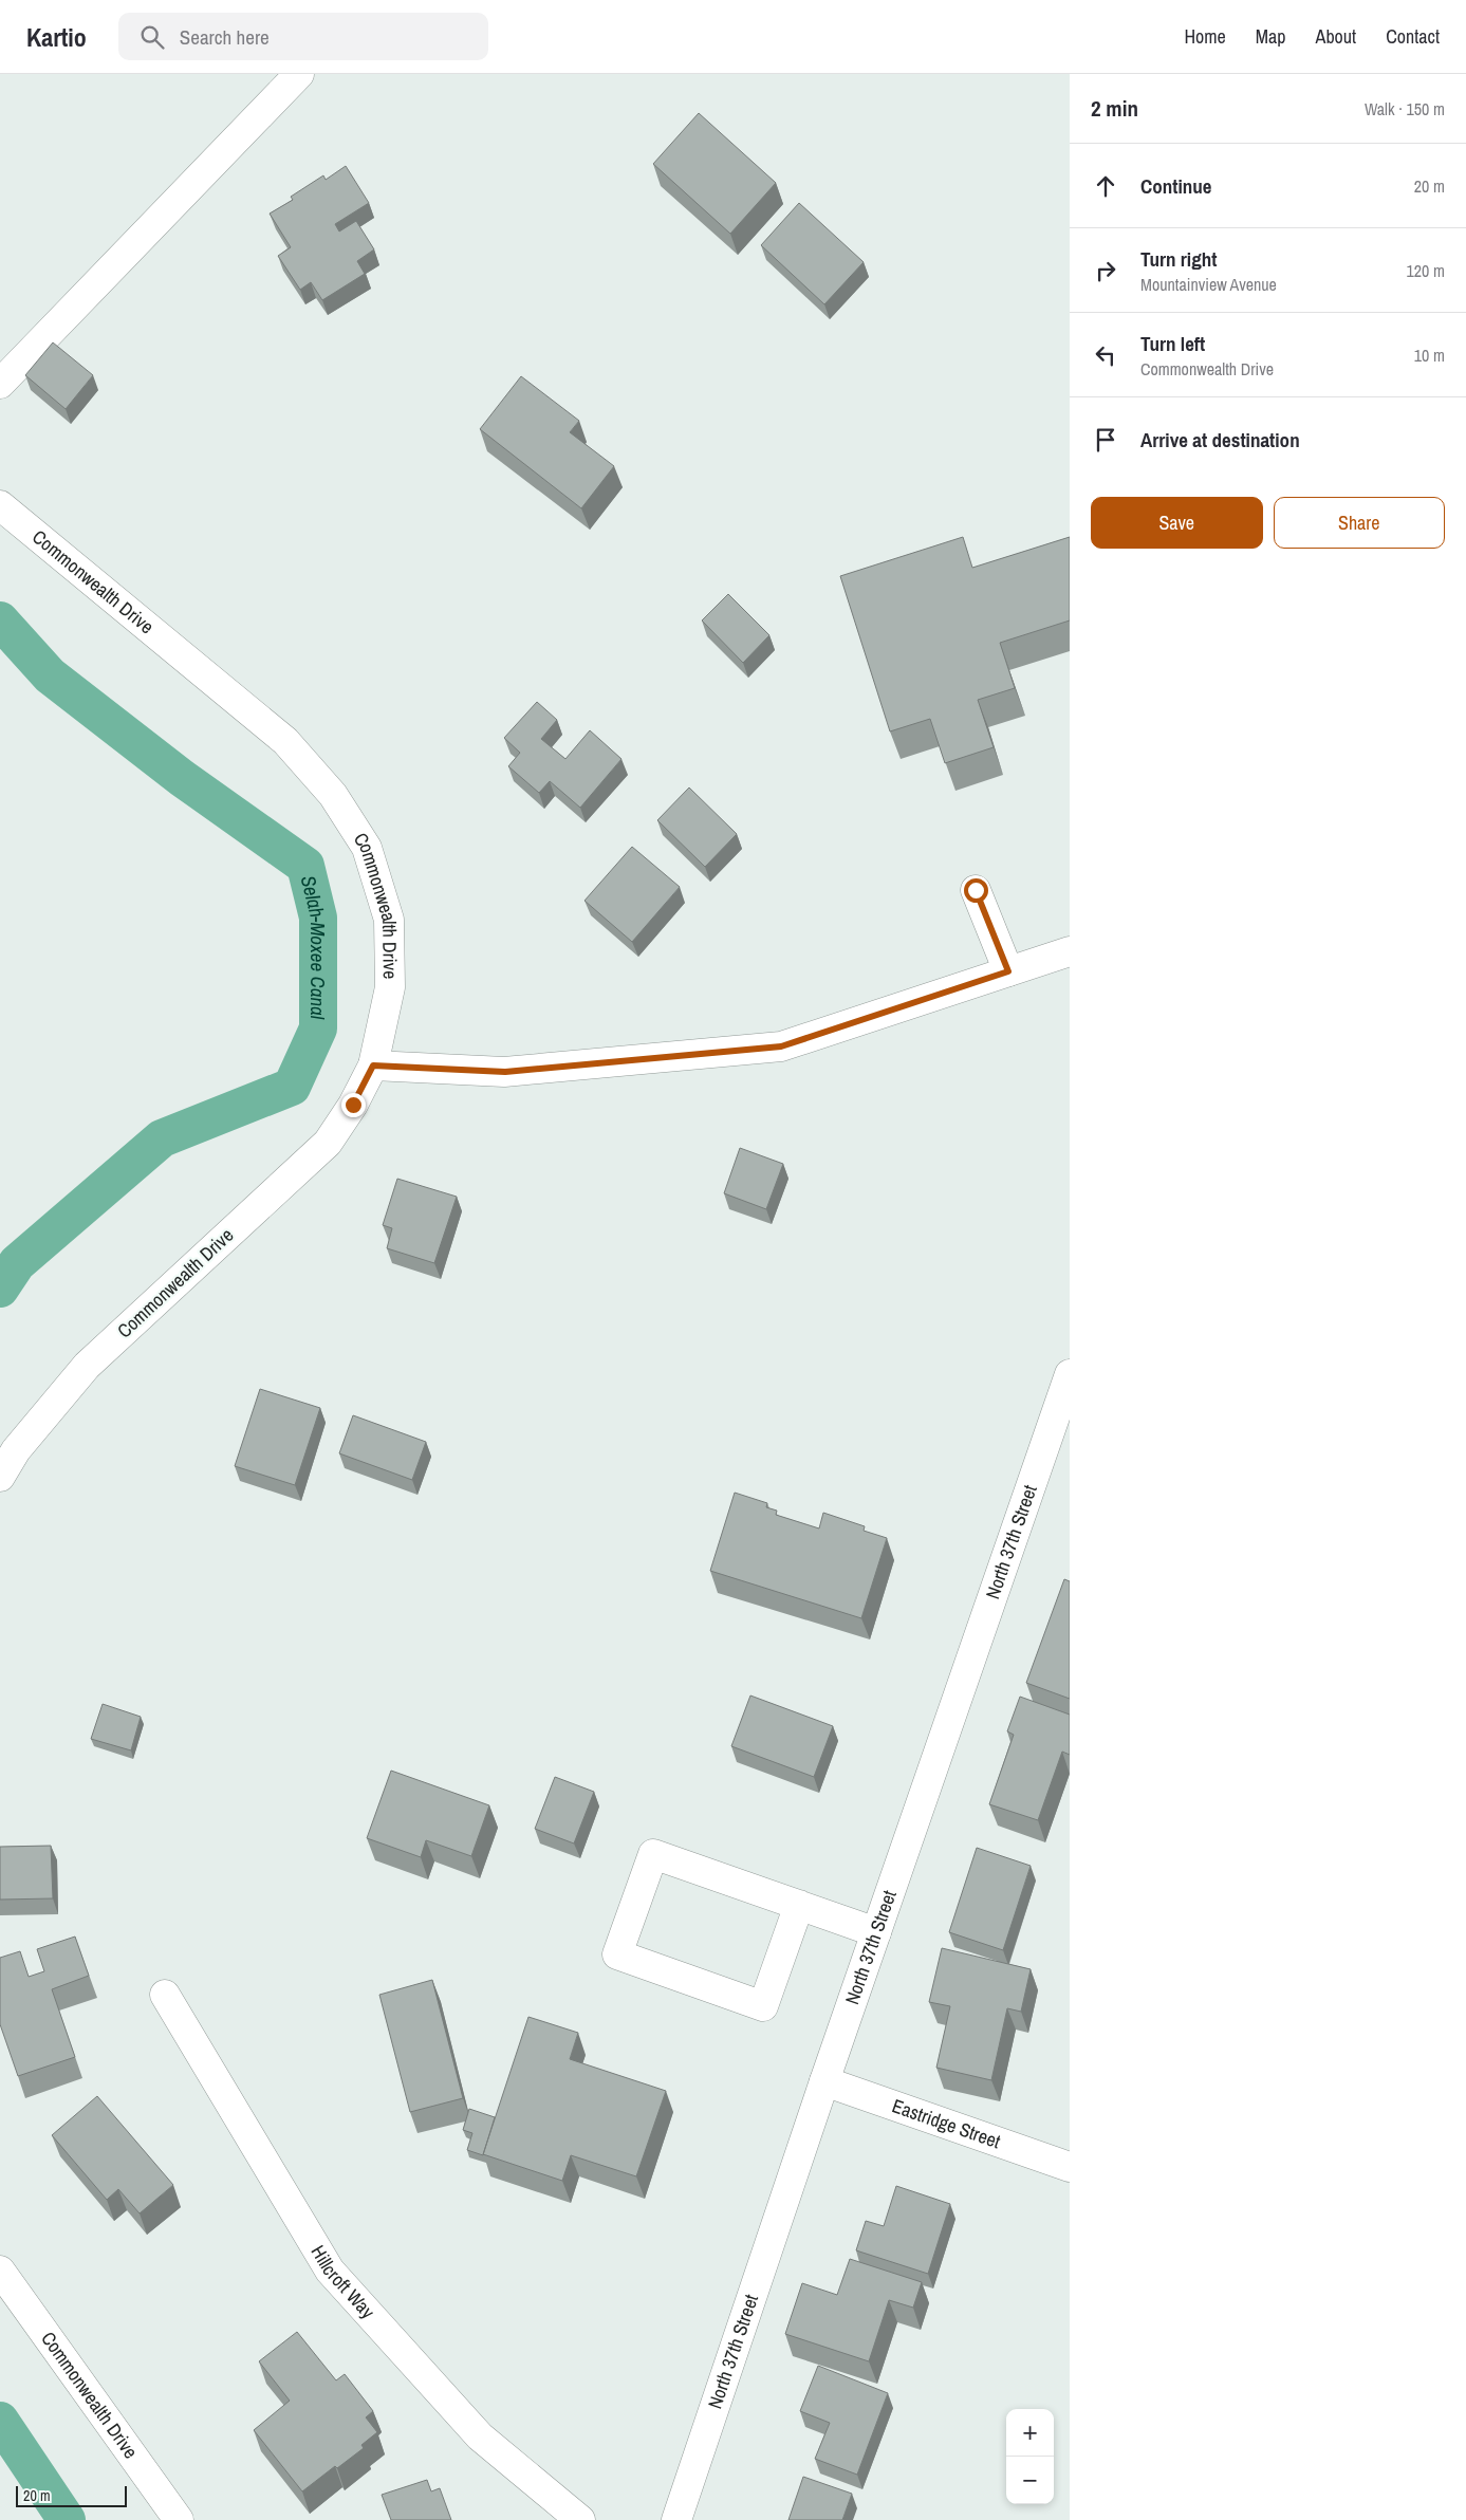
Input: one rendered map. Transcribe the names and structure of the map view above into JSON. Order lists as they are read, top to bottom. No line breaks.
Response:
{"streets":{"street":["Commonwealth Drive","North 37th Street","Eastridge Street","Hillcroft Way"]},"crossings":[["North 37th Street","Eastridge Street"]],"water":["Selah-Moxee Canal"],"scale_bar":"20 m","page":{"header":"Kartio","search":"Search here","nav":["Home","Map","About","Contact"],"heading":["2 min","Walk · 150 m"],"list":[["Continue","20 m"],["Turn right","Mountainview Avenue","120 m"],["Turn left","Commonwealth Drive","10 m"],"Arrive at destination"],"buttons":["Save","Share"],"map_buttons":["+","−"],"scale":"20 m"}}
